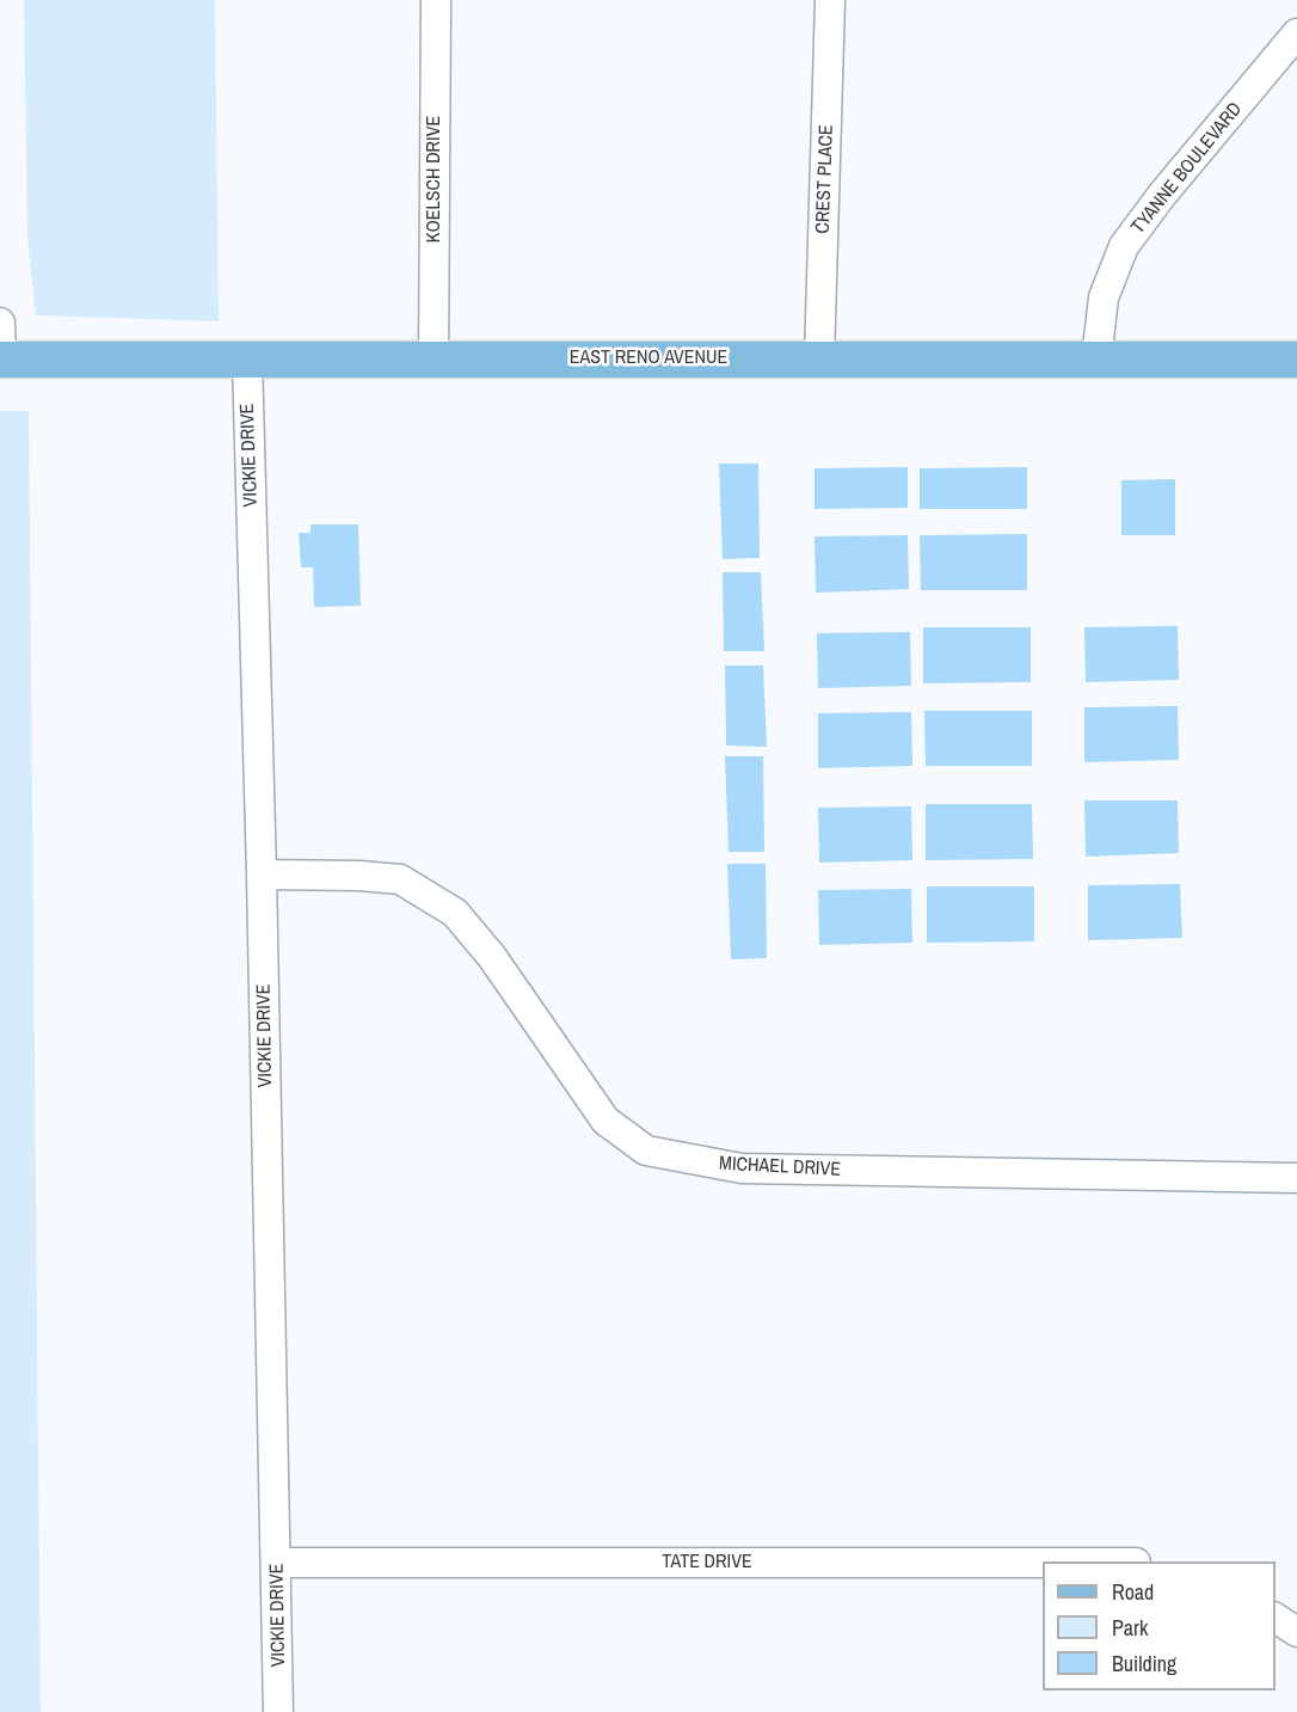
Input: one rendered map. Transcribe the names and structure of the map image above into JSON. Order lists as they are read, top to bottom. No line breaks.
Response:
{"streets":{"main road":["EAST RENO AVENUE"],"street":["TYANNE BOULEVARD","KOELSCH DRIVE","CREST PLACE","VICKIE DRIVE","MICHAEL DRIVE","TATE DRIVE"]},"crossings":[["TYANNE BOULEVARD","EAST RENO AVENUE"],["KOELSCH DRIVE","EAST RENO AVENUE"],["CREST PLACE","EAST RENO AVENUE"],["EAST RENO AVENUE","VICKIE DRIVE"],["VICKIE DRIVE","MICHAEL DRIVE"],["VICKIE DRIVE","TATE DRIVE"]],"legend":["Road","Park","Building"]}
